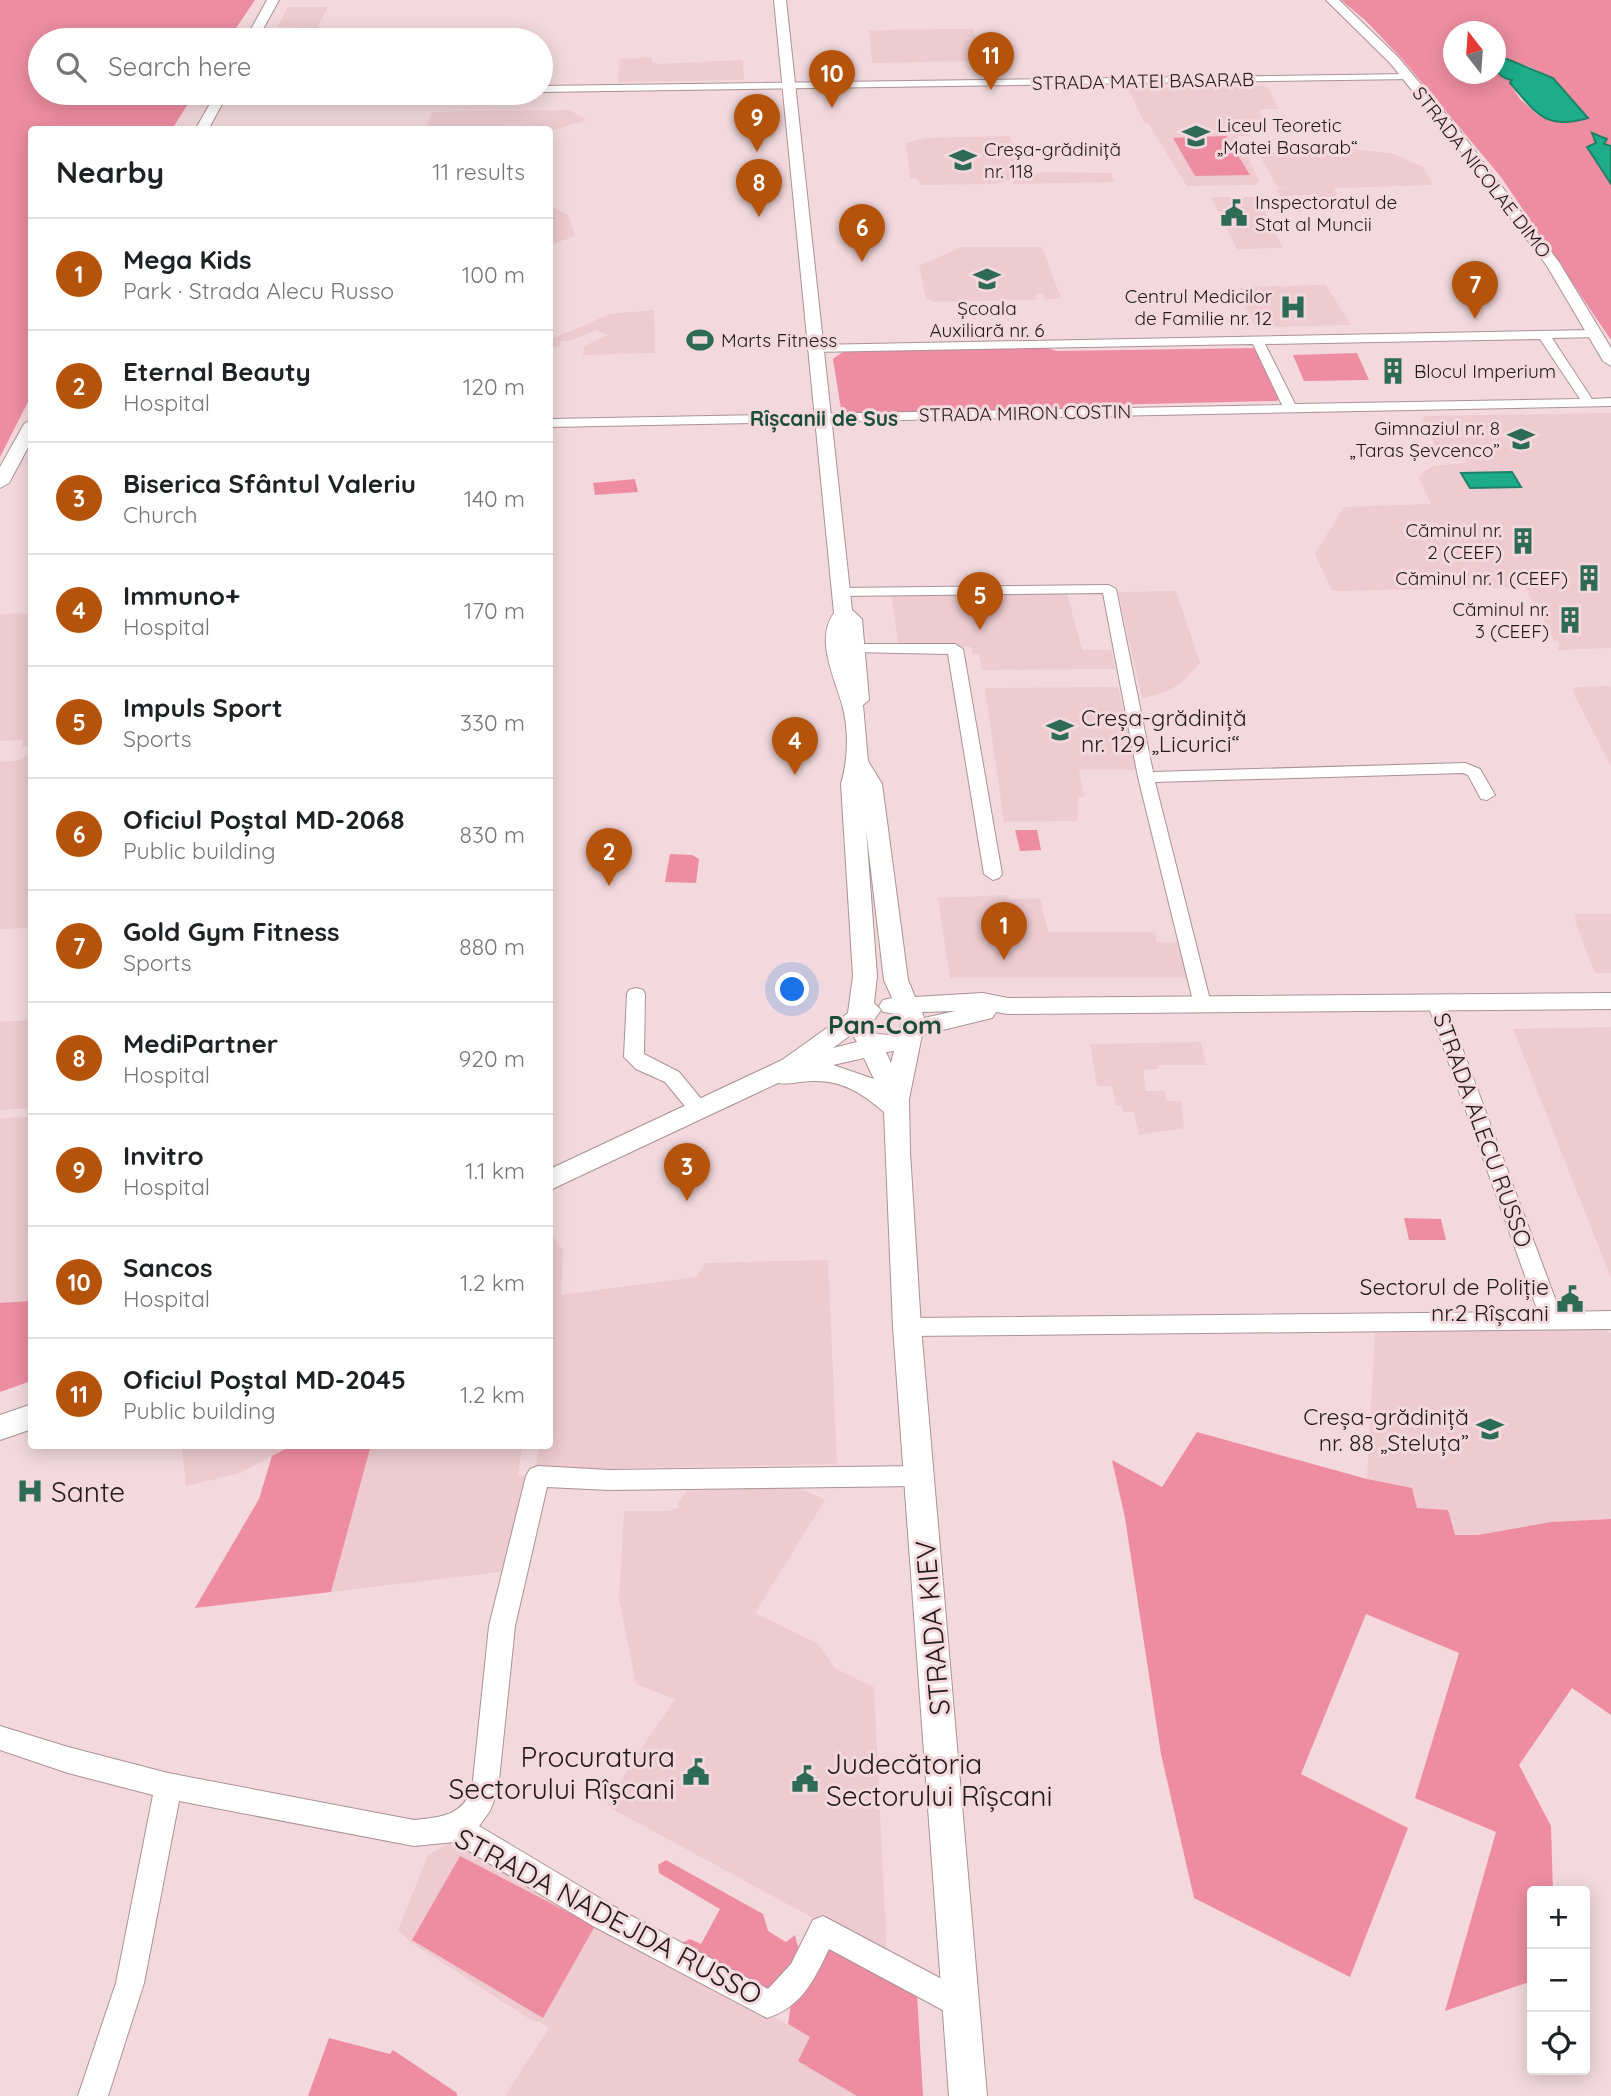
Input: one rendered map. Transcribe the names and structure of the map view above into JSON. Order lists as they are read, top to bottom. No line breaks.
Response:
{"streets":{"main road":["STRADA NICOLAE DIMO","STRADA ALECU RUSSO","STRADA KIEV"],"street":["STRADA MATEI BASARAB","STRADA MIRON COSTIN","STRADA NADEJDA RUSSO"]},"crossings":[["STRADA MATEI BASARAB","STRADA NICOLAE DIMO"],["STRADA ALECU RUSSO","STRADA KIEV"],["STRADA KIEV","STRADA NADEJDA RUSSO"]],"districts":["Rîșcanii de Sus","Pan-Com"],"places":{"school or university":["Liceul Teoretic „Matei Basarab“","Creșa-grădiniță nr. 118","Școala Auxiliară nr. 6","Gimnaziul nr. 8 „Taras Șevcenco”","Creșa-grădiniță nr. 129 „Licurici“","Creșa-grădiniță nr. 88 „Steluța”"],"public building":["Inspectoratul de Stat al Muncii","Sectorul de Poliție nr.2 Rîșcani","Procuratura Sectorului Rîșcani","Judecătoria Sectorului Rîșcani"],"hospital":["Centrul Medicilor de Familie nr. 12","Sante"],"sports":["Marts Fitness"],"building":["Blocul Imperium","Căminul nr. 2 (CEEF)","Căminul nr. 1 (CEEF)","Căminul nr. 3 (CEEF)"]},"north":"top","page":{"search":"Search here","pins":["11","10","9","8","6","7","5","4","2","1","3"],"heading":["Nearby","11 results"],"list":[{"mark":"1","name":"Mega Kids","note":"Park · Strada Alecu Russo","value":"100 m"},{"mark":"2","name":"Eternal Beauty","note":"Hospital","value":"120 m"},{"mark":"3","name":"Biserica Sfântul Valeriu","note":"Church","value":"140 m"},{"mark":"4","name":"Immuno+","note":"Hospital","value":"170 m"},{"mark":"5","name":"Impuls Sport","note":"Sports","value":"330 m"},{"mark":"6","name":"Oficiul Poștal MD-2068","note":"Public building","value":"830 m"},{"mark":"7","name":"Gold Gym Fitness","note":"Sports","value":"880 m"},{"mark":"8","name":"MediPartner","note":"Hospital","value":"920 m"},{"mark":"9","name":"Invitro","note":"Hospital","value":"1.1 km"},{"mark":"10","name":"Sancos","note":"Hospital","value":"1.2 km"},{"mark":"11","name":"Oficiul Poștal MD-2045","note":"Public building","value":"1.2 km"}],"map_buttons":["+","−"]}}
